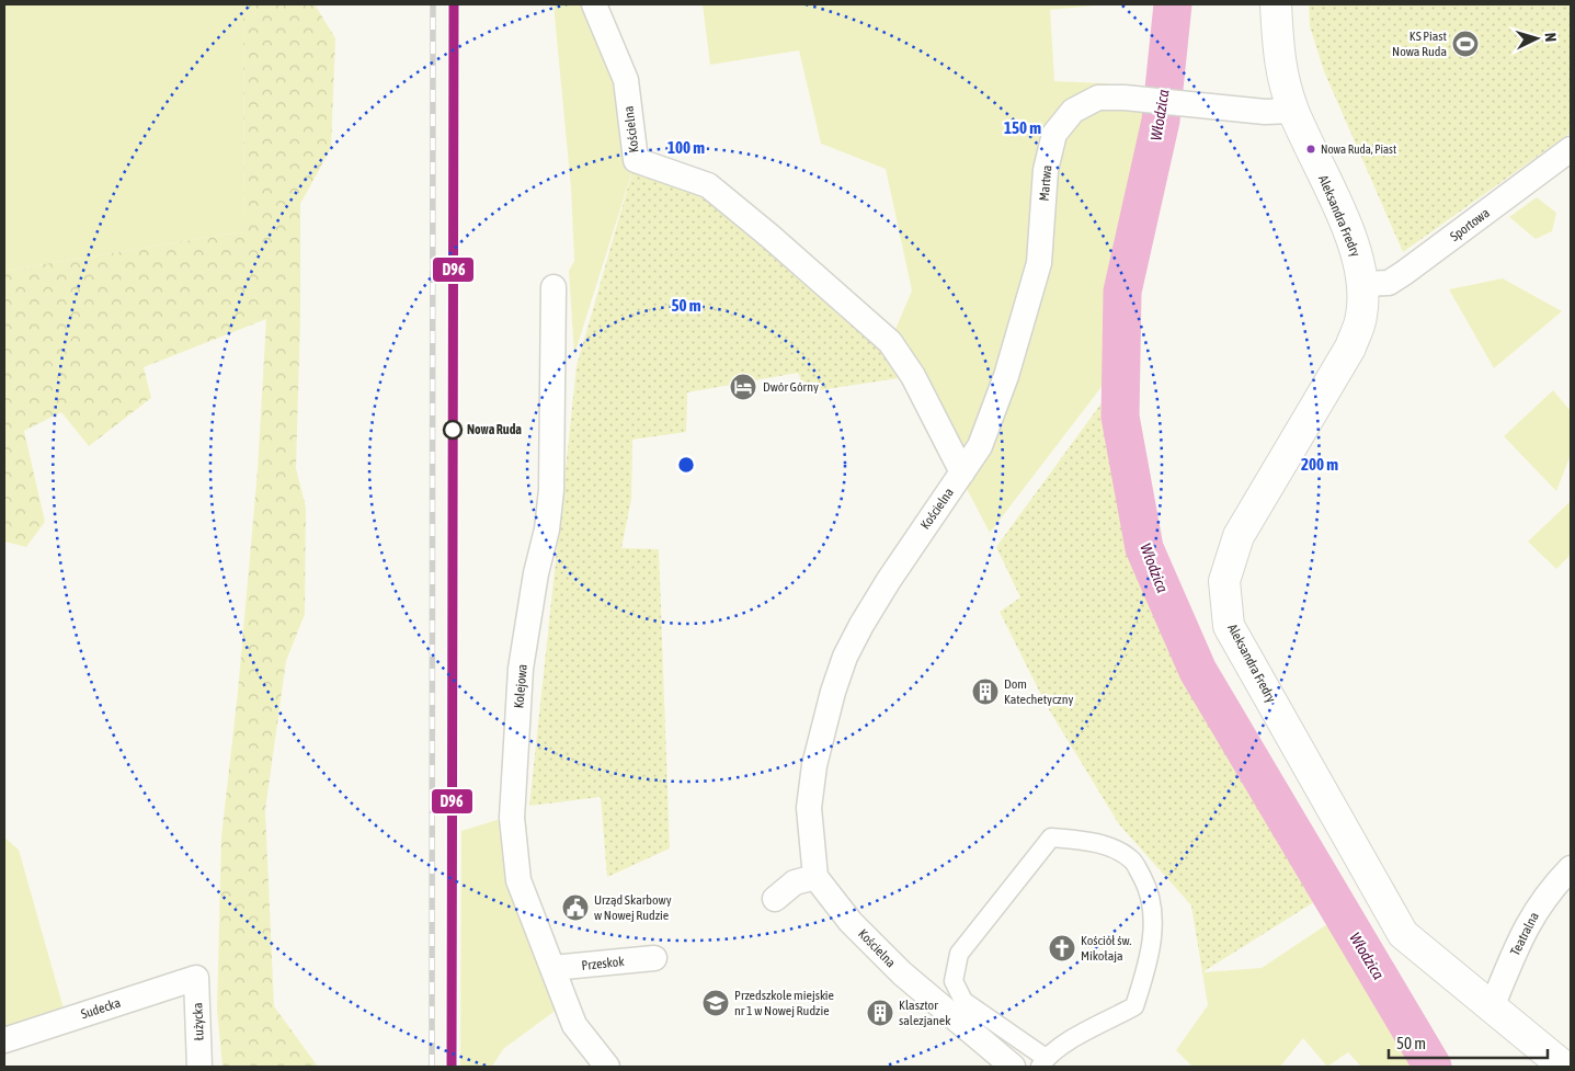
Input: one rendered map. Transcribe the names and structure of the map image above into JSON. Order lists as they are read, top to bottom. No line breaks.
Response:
{"streets":{"street":["Kościelna","Martwa","Aleksandra Fredry","Sportowa","Kolejowa","Teatralna","Przeskok","Sudecka","Łużycka"]},"crossings":[["Kościelna","Martwa"],["Martwa","Aleksandra Fredry"],["Aleksandra Fredry","Sportowa"],["Aleksandra Fredry","Teatralna"],["Kolejowa","Przeskok"],["Sudecka","Łużycka"]],"water":["Włodzica"],"places":{"sports":["KS Piast Nowa Ruda"],"other":["Nowa Ruda, Piast","Nowa Ruda"],"hotel":["Dwór Górny"],"building":["Dom Katechetyczny","Klasztor salezjanek"],"public building":["Urząd Skarbowy w Nowej Rudzie"],"church":["Kościół św. Mikołaja"],"school or university":["Przedszkole miejskie nr 1 w Nowej Rudzie"]},"lines":["transit line D96"],"scale_bar":"50 m","north":"right","rings":["150 m","100 m","50 m","200 m"]}
